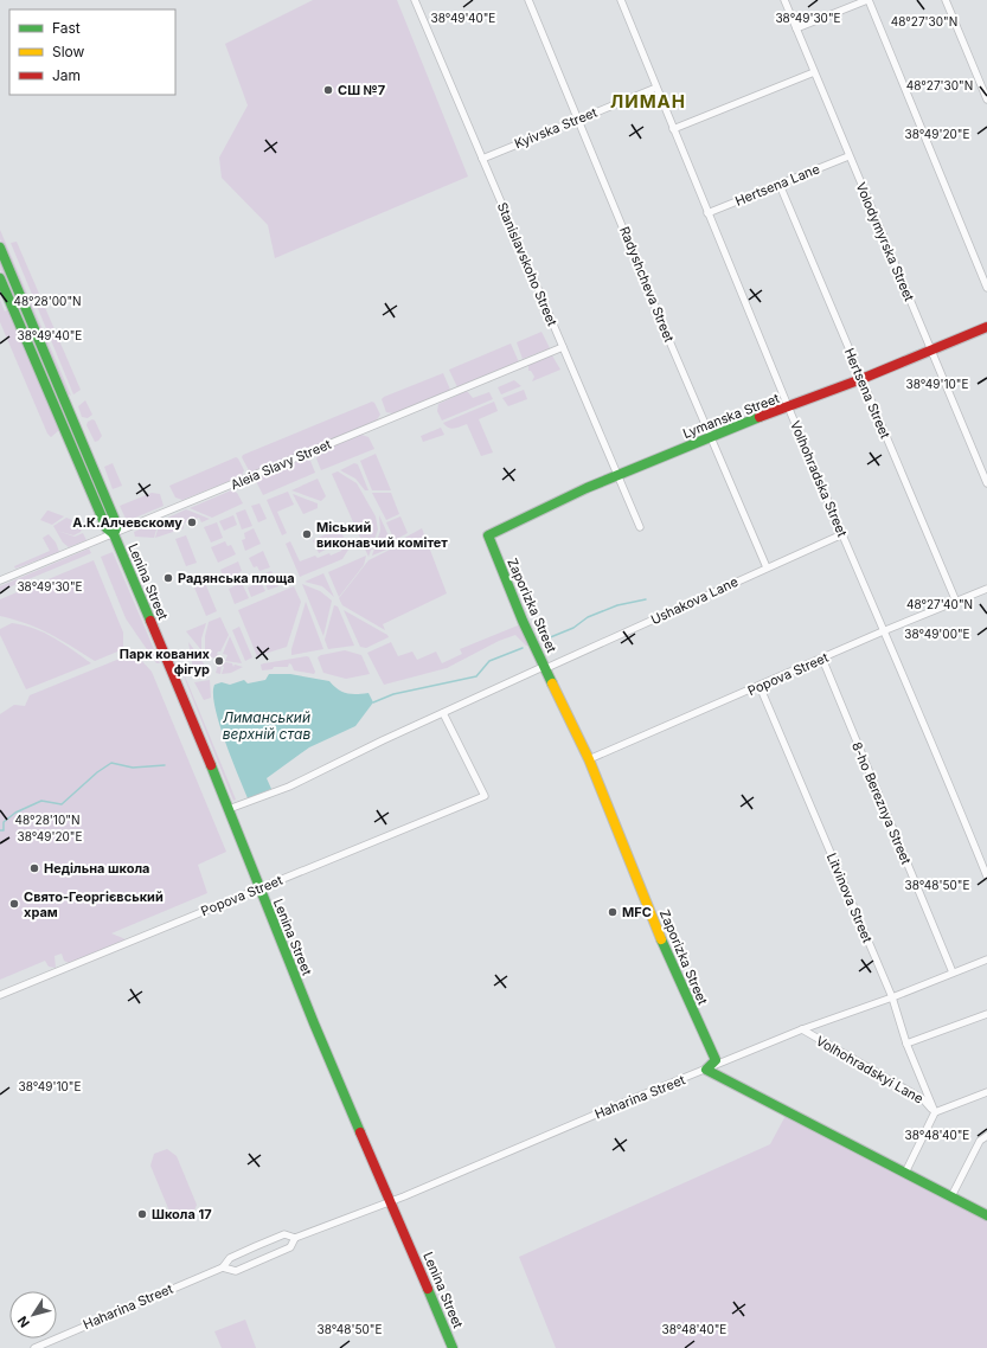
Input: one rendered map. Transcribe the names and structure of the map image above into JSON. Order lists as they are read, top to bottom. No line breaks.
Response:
{"streets":{"street":["Kyivska Street","Hertsena Lane","Volodymyrska Street","Stanislavskoho Street","Radyshcheva Street","Hertsena Street","Lymanska Street","Aleia Slavy Street","Volhohradska Street","Lenina Street","Ushakova Lane","Zaporizka Street","Popova Street","8-ho Bereznya Street","Litvinova Street","Volhohradskyi Lane","Haharina Street"]},"crossings":[["Kyivska Street","Stanislavskoho Street"],["Kyivska Street","Radyshcheva Street"],["Kyivska Street","Volhohradska Street"],["Hertsena Lane","Volodymyrska Street"],["Hertsena Lane","Hertsena Street"],["Hertsena Lane","Volhohradska Street"],["Volodymyrska Street","Lymanska Street"],["Stanislavskoho Street","Lymanska Street"],["Stanislavskoho Street","Aleia Slavy Street"],["Radyshcheva Street","Lymanska Street"],["Radyshcheva Street","Ushakova Lane"],["Hertsena Street","Lymanska Street"],["Hertsena Street","Popova Street"],["Lymanska Street","Volhohradska Street"],["Lymanska Street","Zaporizka Street"],["Aleia Slavy Street","Lenina Street"],["Volhohradska Street","Ushakova Lane"],["Volhohradska Street","Popova Street"],["Lenina Street","Ushakova Lane"],["Lenina Street","Popova Street"],["Lenina Street","Haharina Street"],["Ushakova Lane","Zaporizka Street"],["Ushakova Lane","Popova Street"],["Zaporizka Street","Popova Street"],["Zaporizka Street","Haharina Street"],["Popova Street","8-ho Bereznya Street"],["Popova Street","Litvinova Street"],["8-ho Bereznya Street","Haharina Street"],["Litvinova Street","Volhohradskyi Lane"],["Litvinova Street","Haharina Street"],["Volhohradskyi Lane","Haharina Street"]],"districts":["ЛИМАН"],"water":["Лиманський верхній став"],"places":["СШ №7","А.К.Алчевскому","Міський виконавчий комітет","Радянська площа","Парк кованих фігур","Недільна школа","Свято-Георгієвський храм","MFC","Школа 17"],"legend":["Fast","Slow","Jam"],"north":"bottom left","coordinates":["38°49'40\"E","38°49'30\"E","48°27'30\"N","38°49'20\"E","48°28'00\"N","38°49'10\"E","48°27'40\"N","38°49'00\"E","48°28'10\"N","38°48'50\"E","38°48'40\"E"]}
